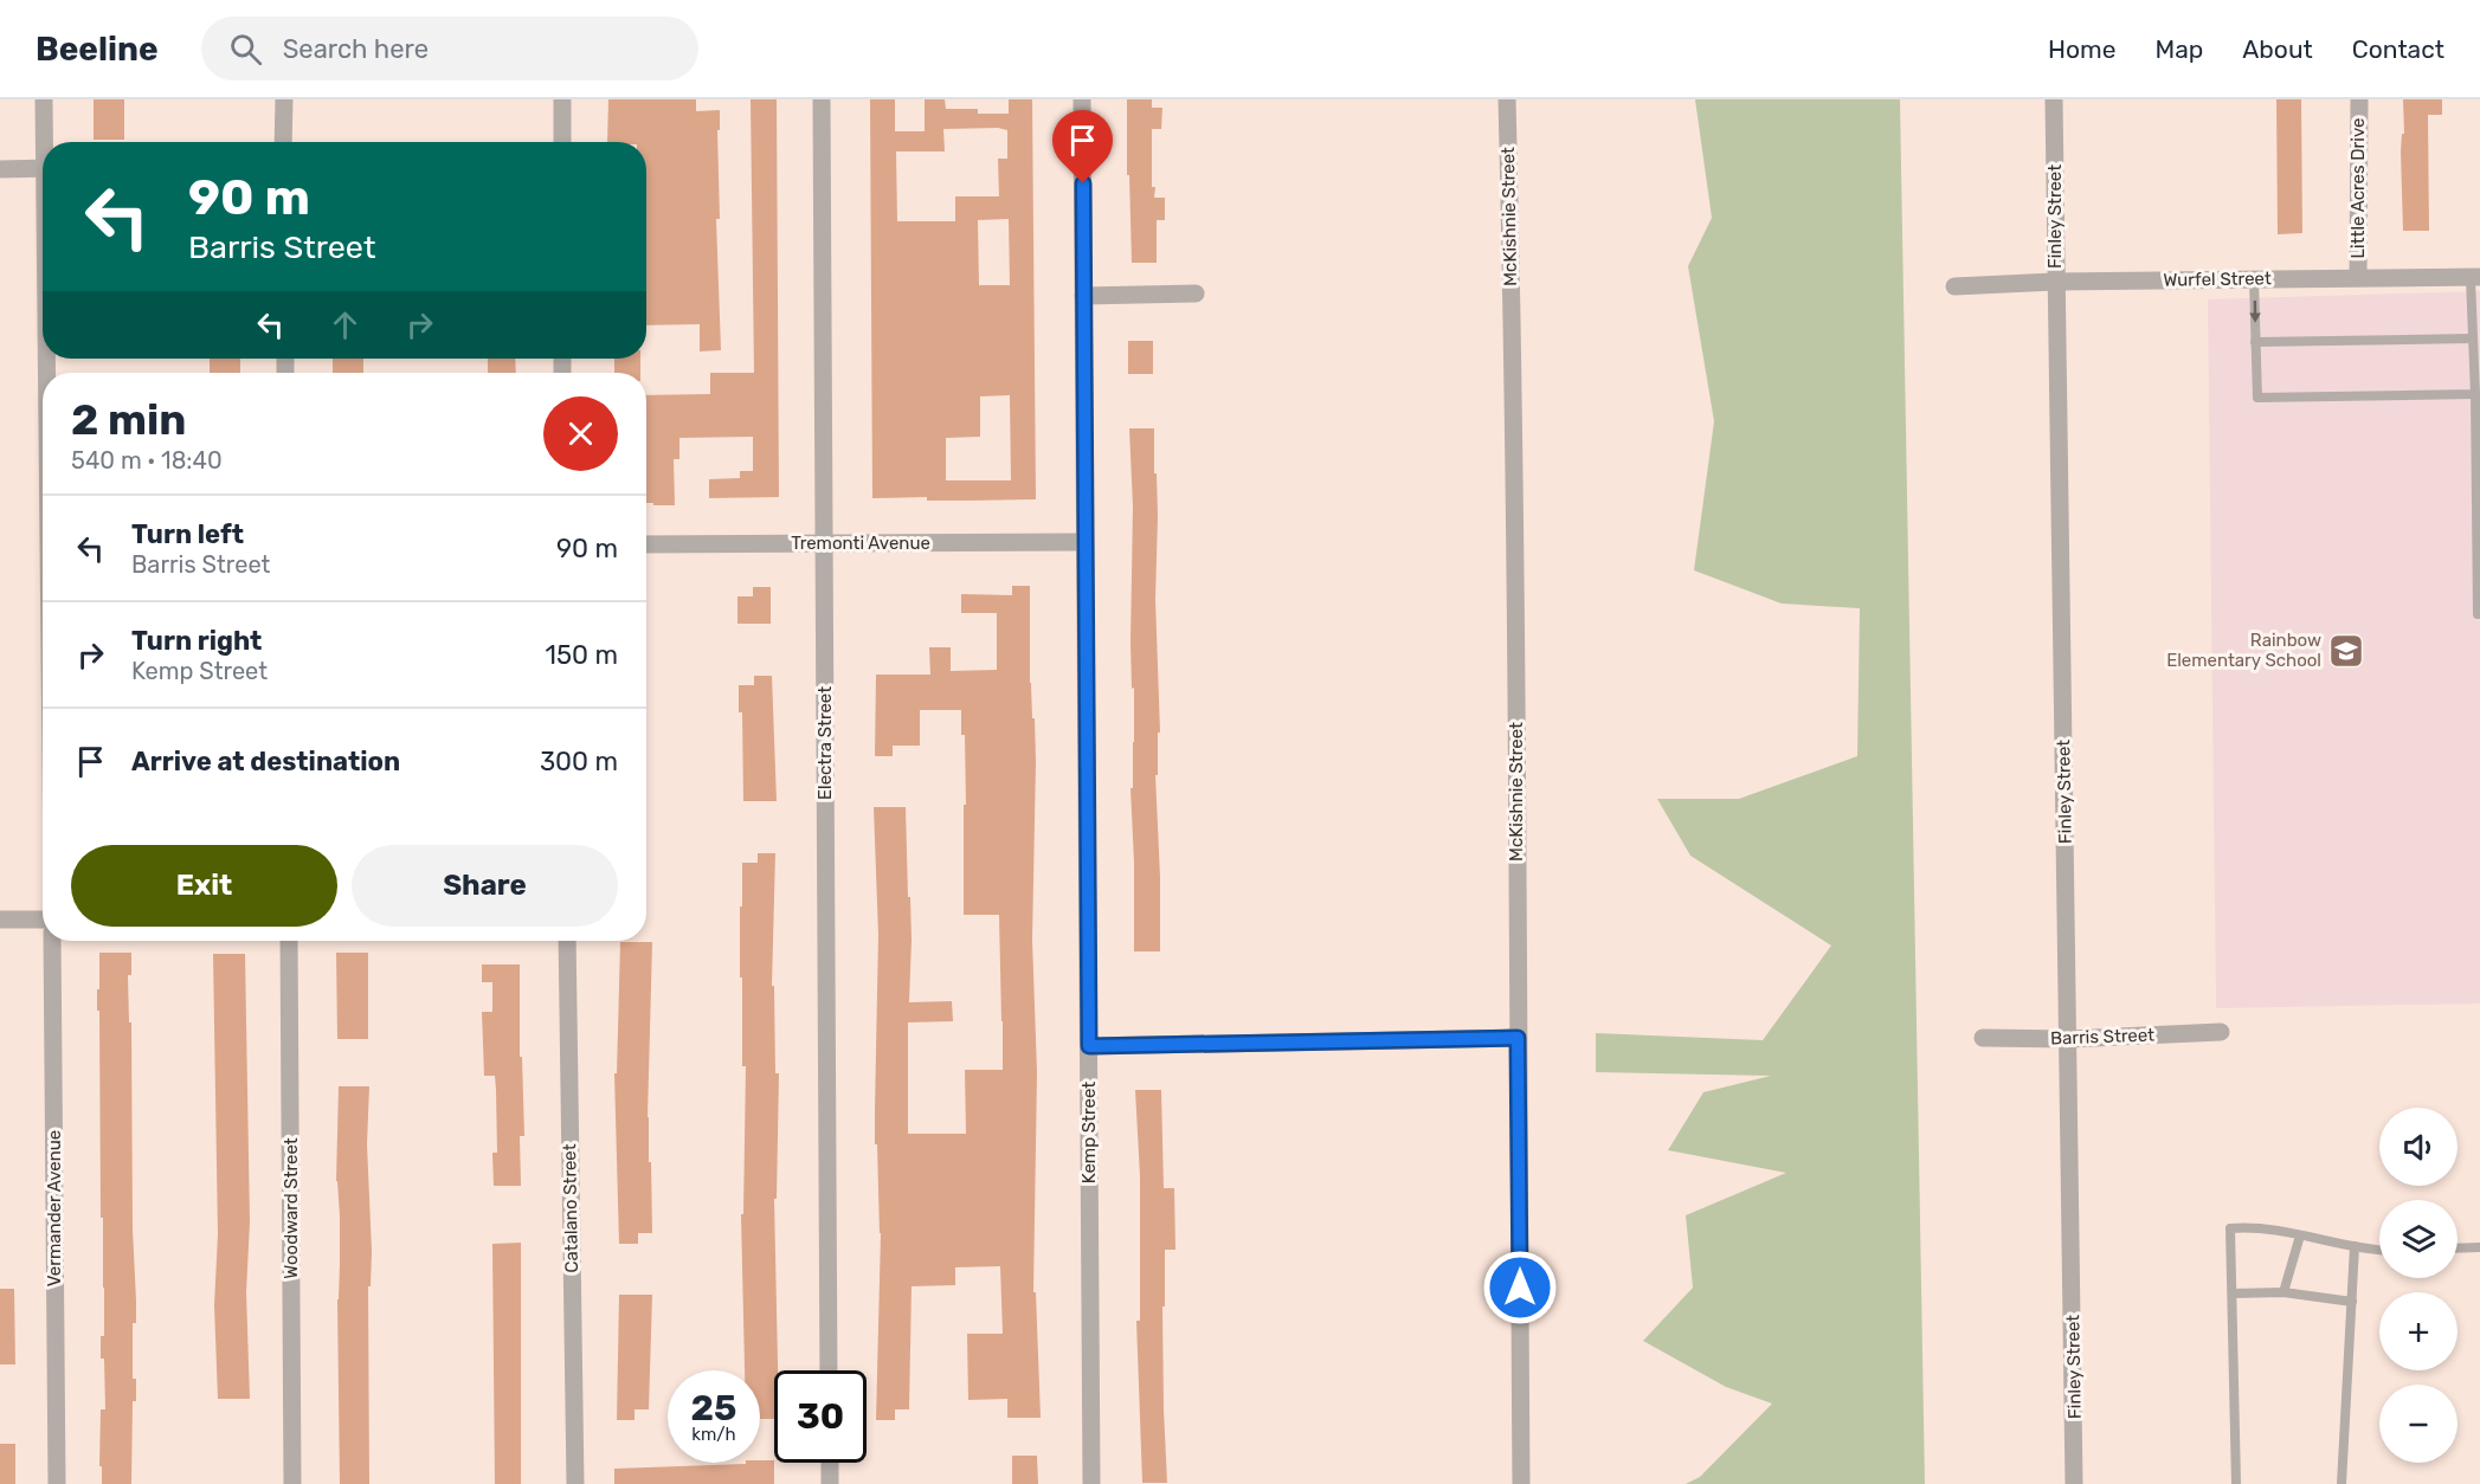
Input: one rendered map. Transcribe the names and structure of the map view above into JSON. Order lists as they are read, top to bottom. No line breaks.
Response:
{"streets":{"street":["Little Acres Drive","McKishnie Street","Finley Street","Wurfel Street","Tremonti Avenue","Electra Street","Barris Street","Kemp Street","Vermander Avenue","Woodward Street","Catalano Street"]},"crossings":[["Little Acres Drive","Wurfel Street"],["Finley Street","Wurfel Street"],["Finley Street","Barris Street"],["Tremonti Avenue","Electra Street"],["Tremonti Avenue","Kemp Street"]],"places":{"school or university":["Rainbow Elementary School"]},"page":{"header":"Beeline","search":"Search here","nav":["Home","Map","About","Contact"],"turn":["90 m","Barris Street"],"heading":["2 min","540 m · 18:40"],"list":[{"name":"Turn left","note":"Barris Street","value":"90 m"},{"name":"Turn right","note":"Kemp Street","value":"150 m"},{"name":"Arrive at destination","value":"300 m"}],"buttons":["Exit","Share"],"map_buttons":["+","−"],"speed":"25 km/h","limit":"30"}}
